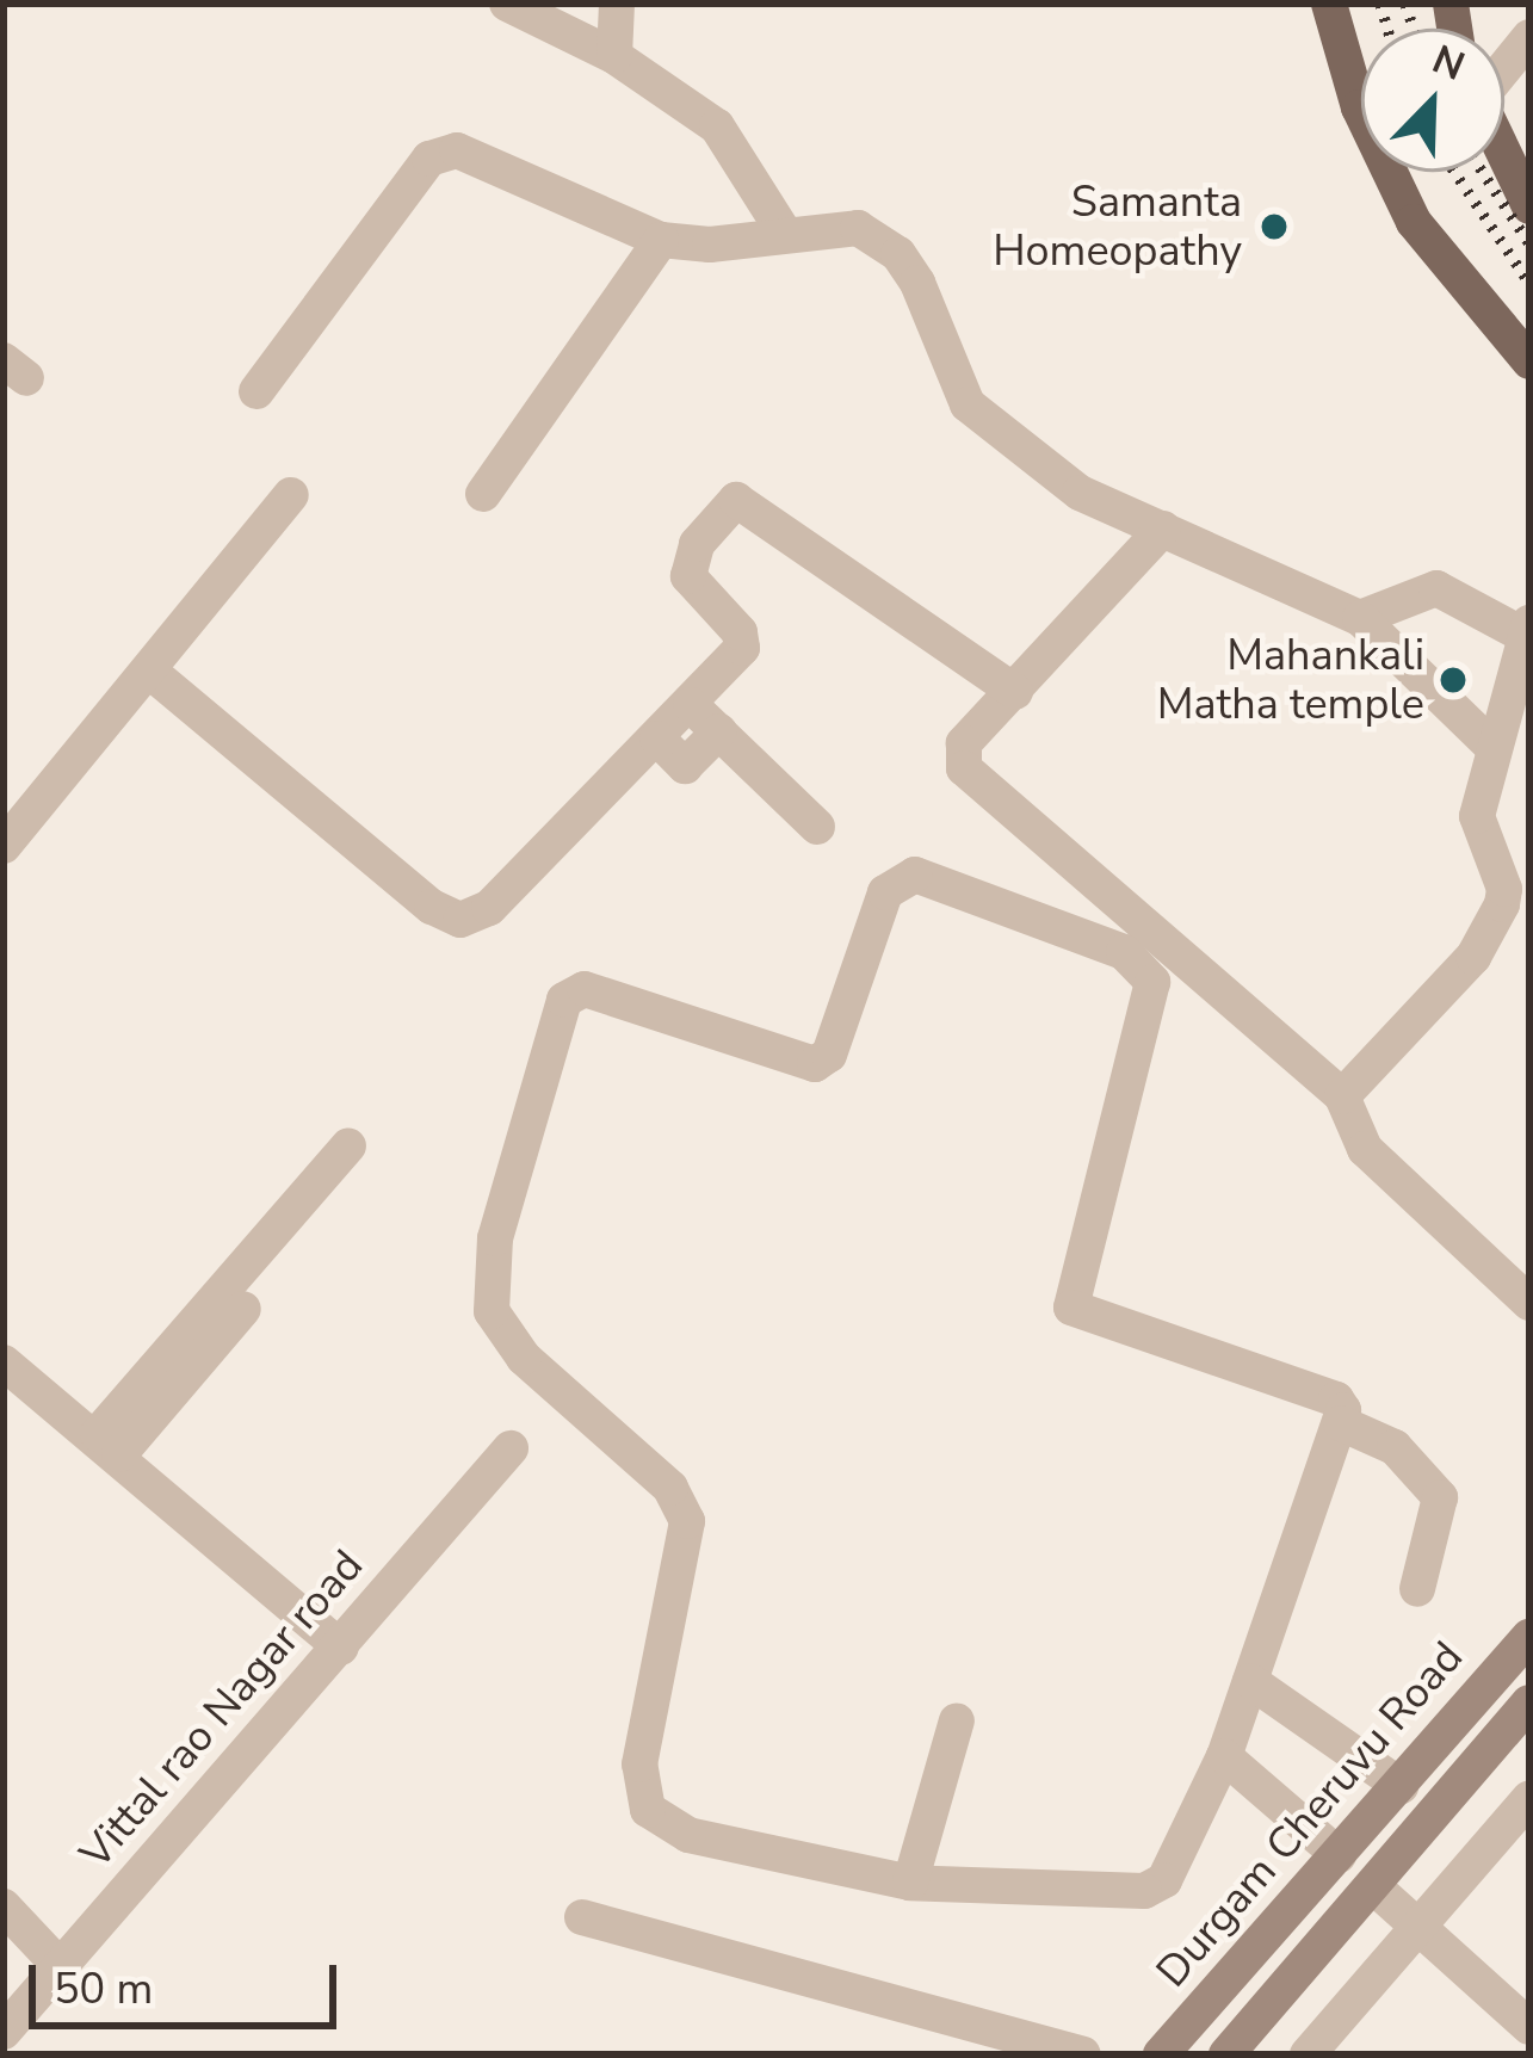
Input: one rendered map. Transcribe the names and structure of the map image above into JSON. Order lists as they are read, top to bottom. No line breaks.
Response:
{"streets":{"main road":["Durgam Cheruvu Road"],"street":["Vittal rao Nagar road"]},"places":["Samanta Homeopathy","Mahankali Matha temple"],"scale_bar":"50 m","north":"top right"}
